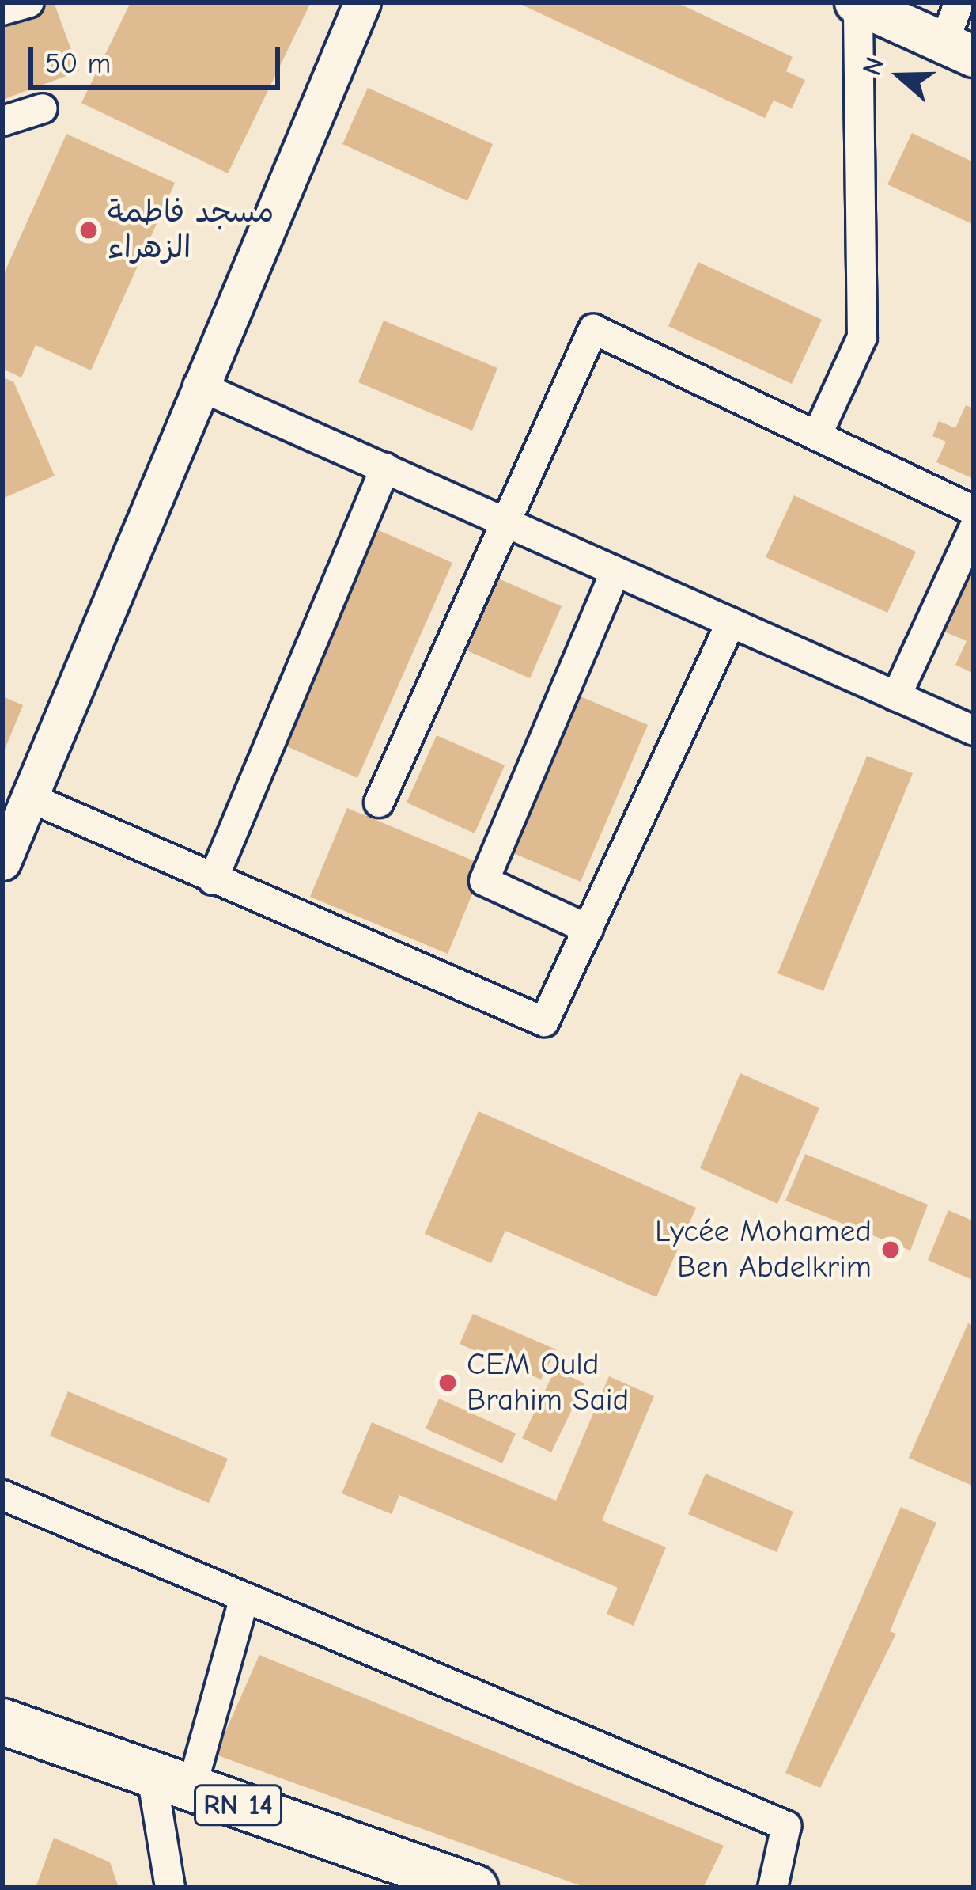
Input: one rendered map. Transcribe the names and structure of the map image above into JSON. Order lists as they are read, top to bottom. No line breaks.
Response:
{"streets":{"main road":["RN 14"]},"places":["مسجد فاطمة الزهراء","Lycée Mohamed Ben Abdelkrim","CEM Ould Brahim Said"],"scale_bar":"50 m","north":"left"}
